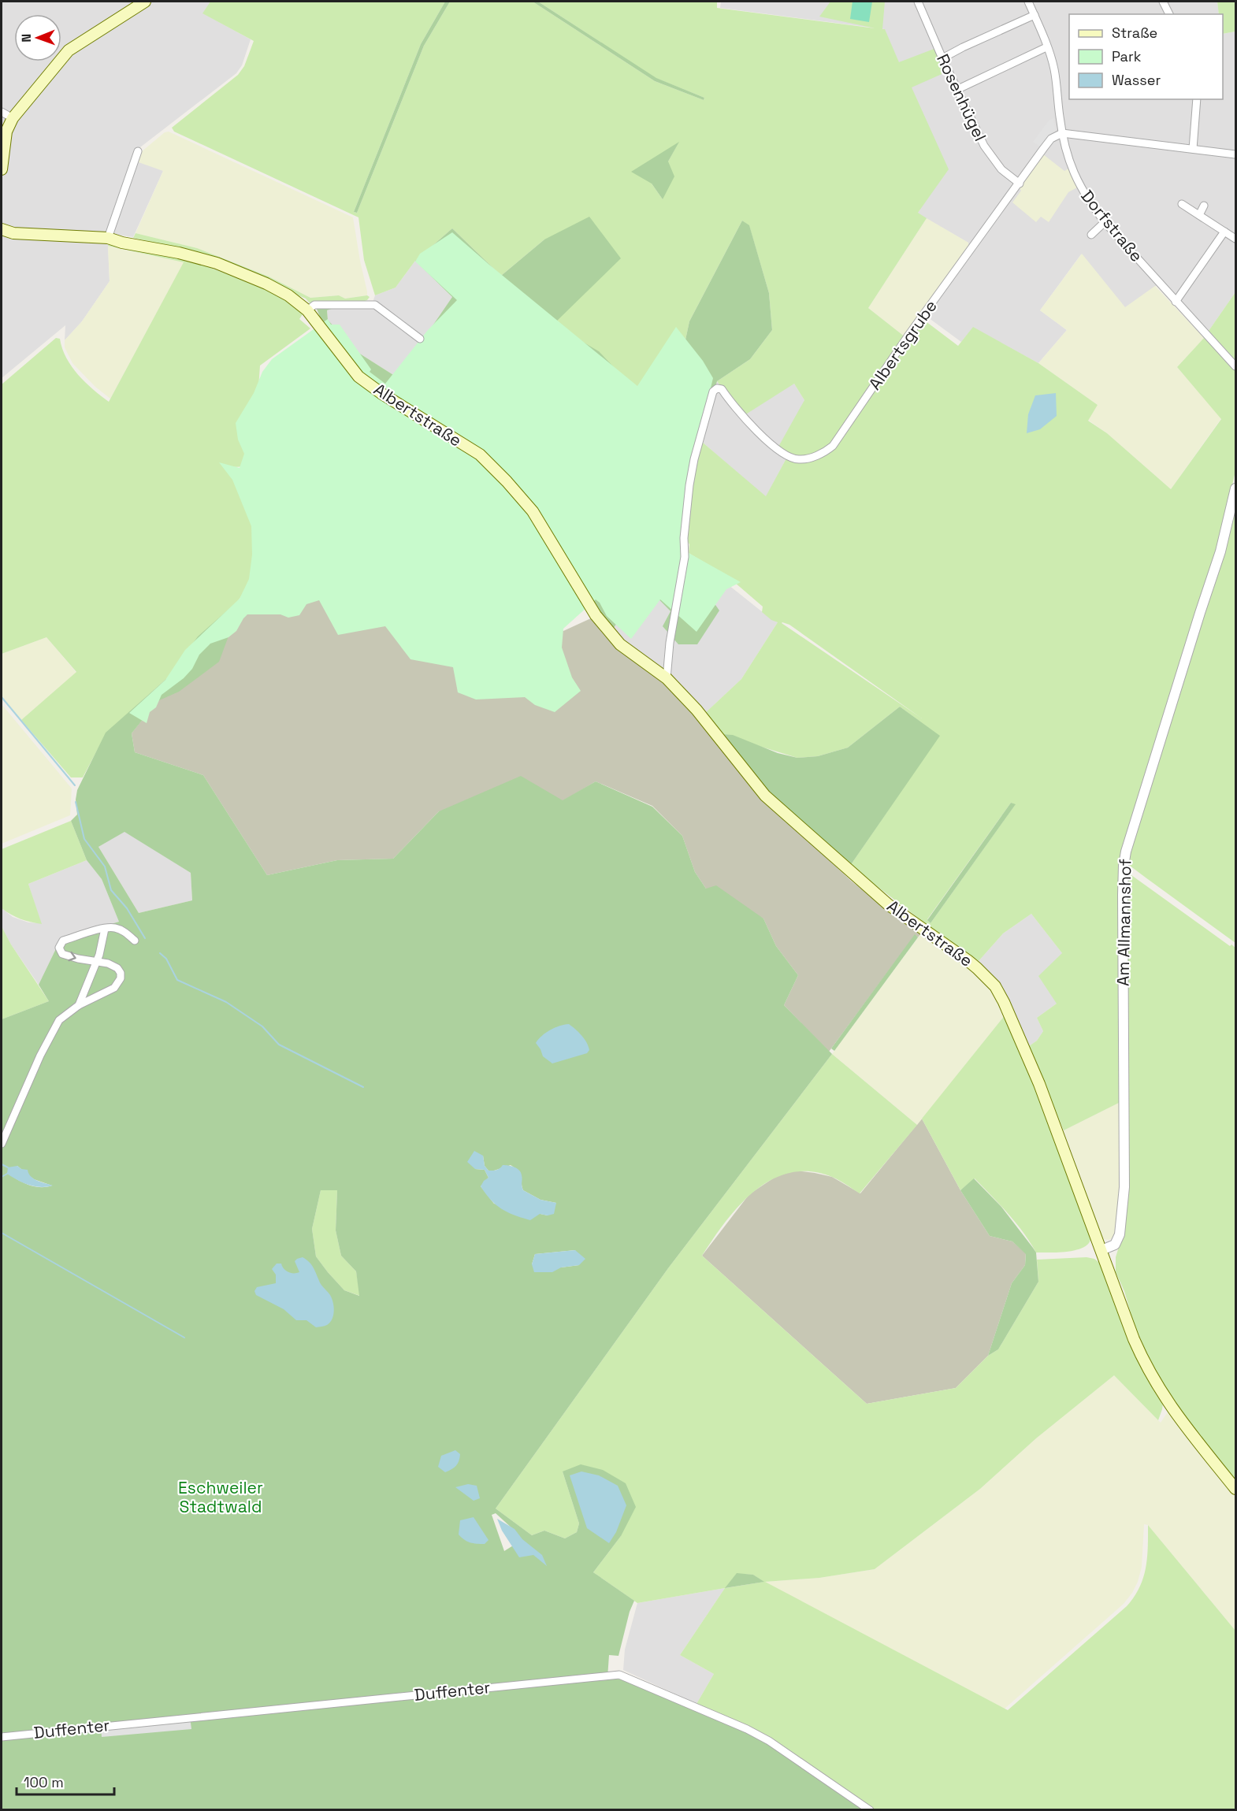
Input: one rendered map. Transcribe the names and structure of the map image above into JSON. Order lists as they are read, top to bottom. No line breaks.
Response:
{"streets":{"main road":["Albertstraße"],"street":["Rosenhügel","Dorfstraße","Albertsgrube","Am Allmannshof","Duffenter"]},"crossings":[["Rosenhügel","Albertsgrube"],["Dorfstraße","Albertsgrube"],["Albertsgrube","Albertstraße"],["Albertstraße","Am Allmannshof"]],"parks":["Eschweiler Stadtwald"],"legend":["Straße","Park","Wasser"],"scale_bar":"100 m","north":"left"}
